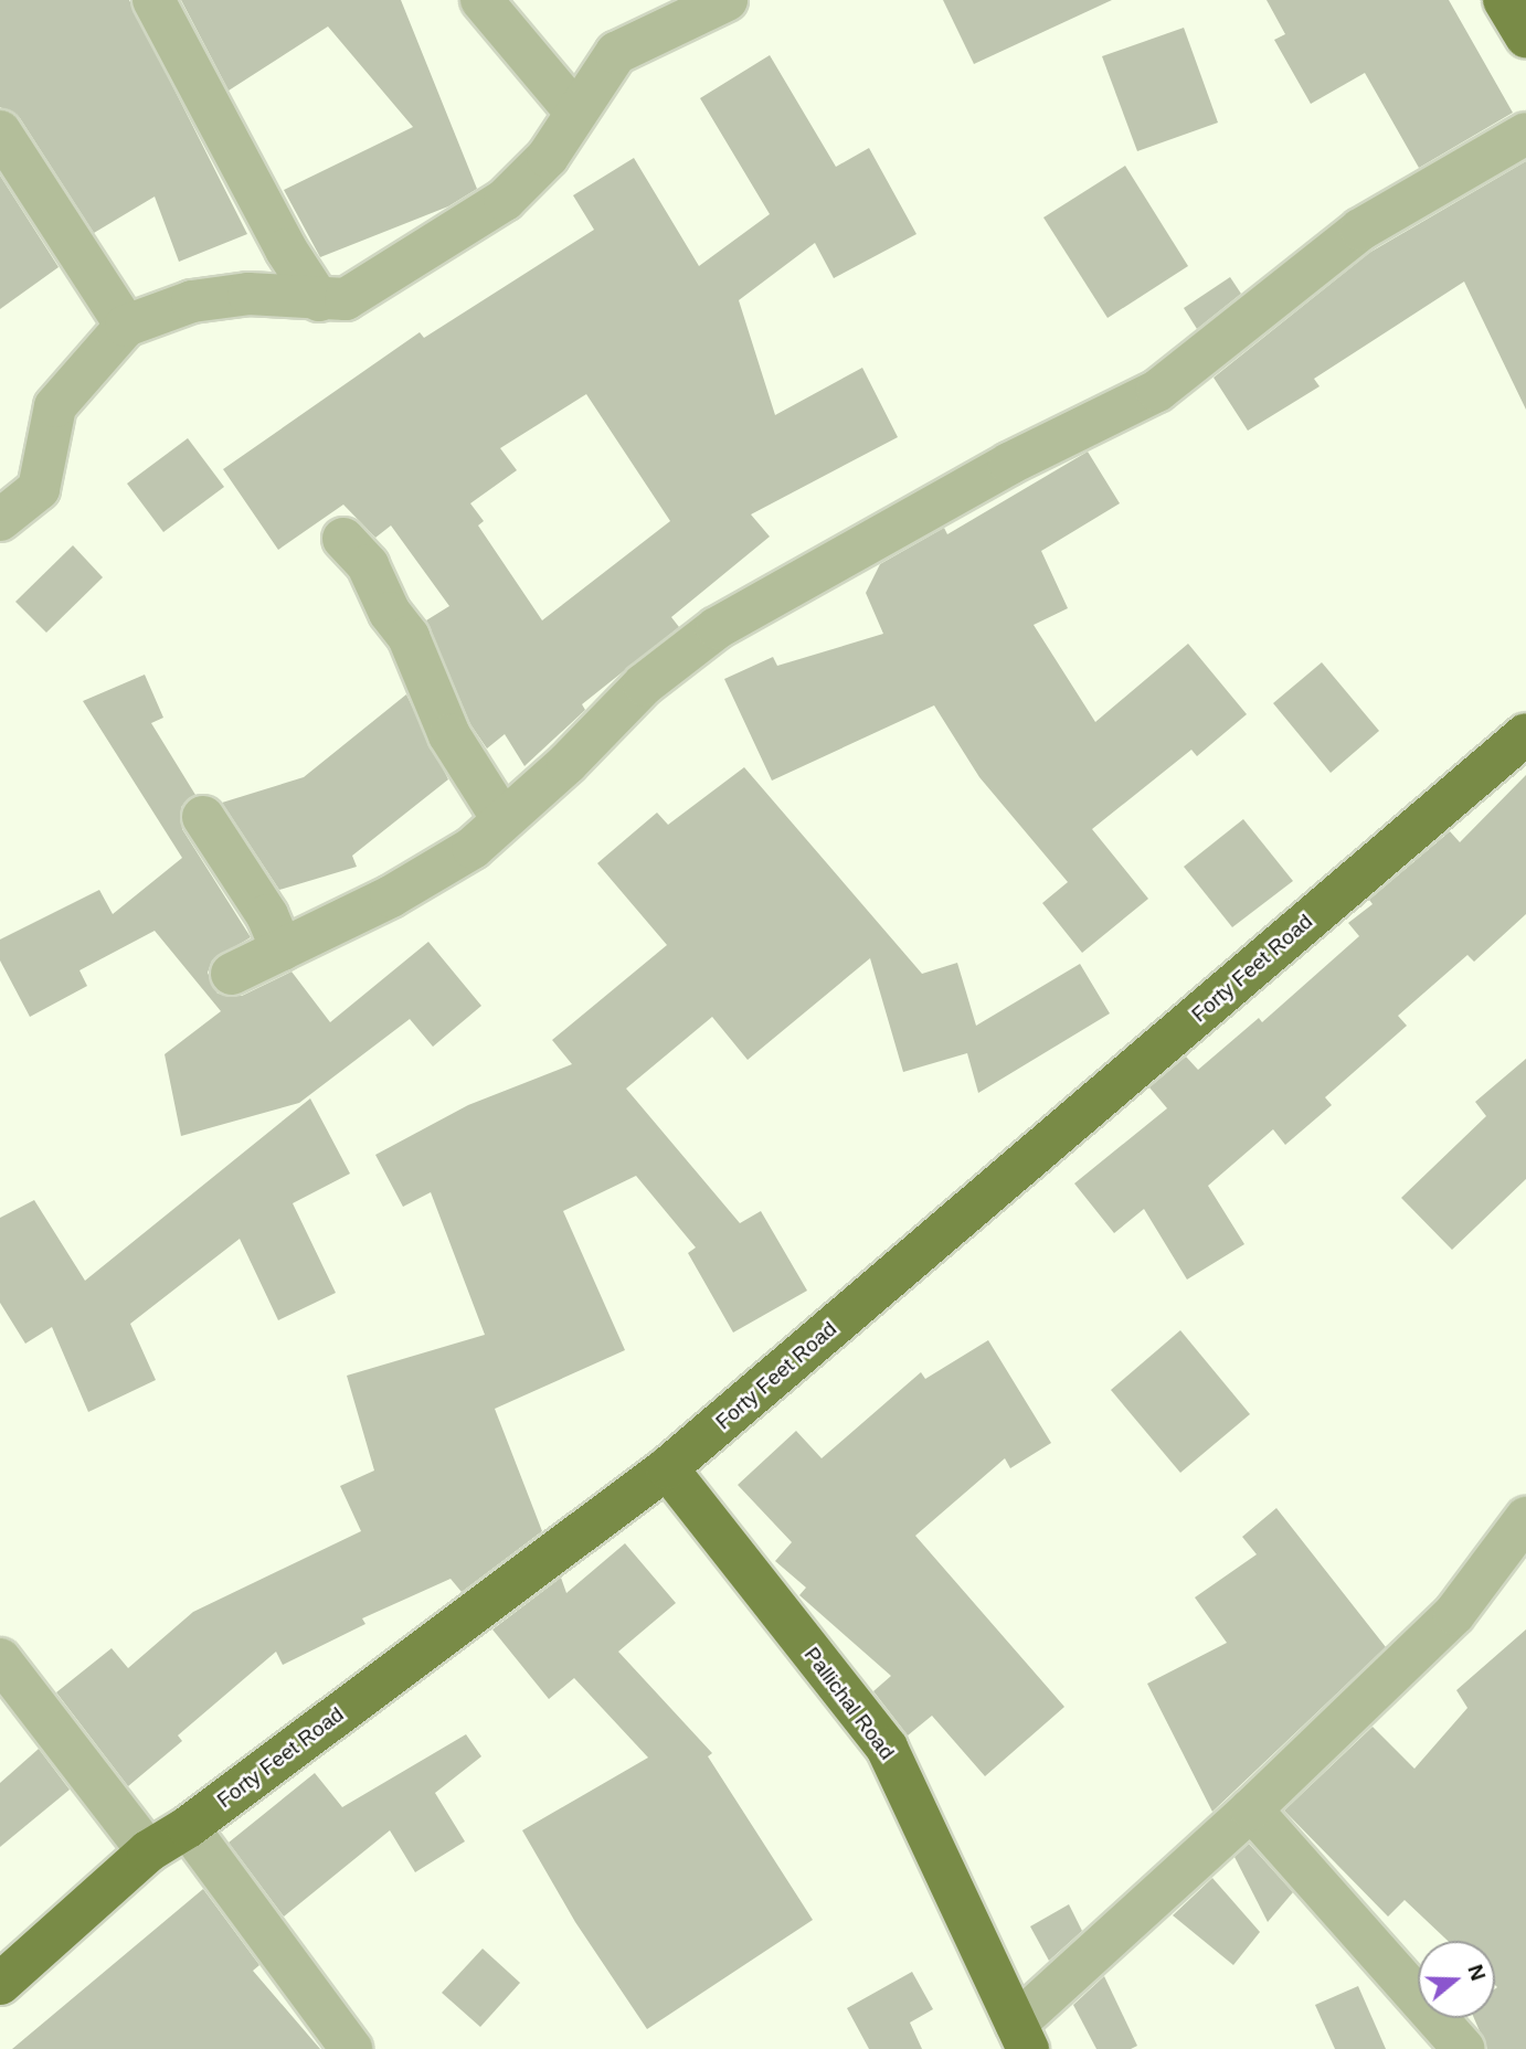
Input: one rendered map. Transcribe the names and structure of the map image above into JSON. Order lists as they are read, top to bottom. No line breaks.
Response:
{"streets":{"main road":["Forty Feet Road","Pallichal Road"]},"crossings":[["Forty Feet Road","Pallichal Road"]],"north":"right"}
